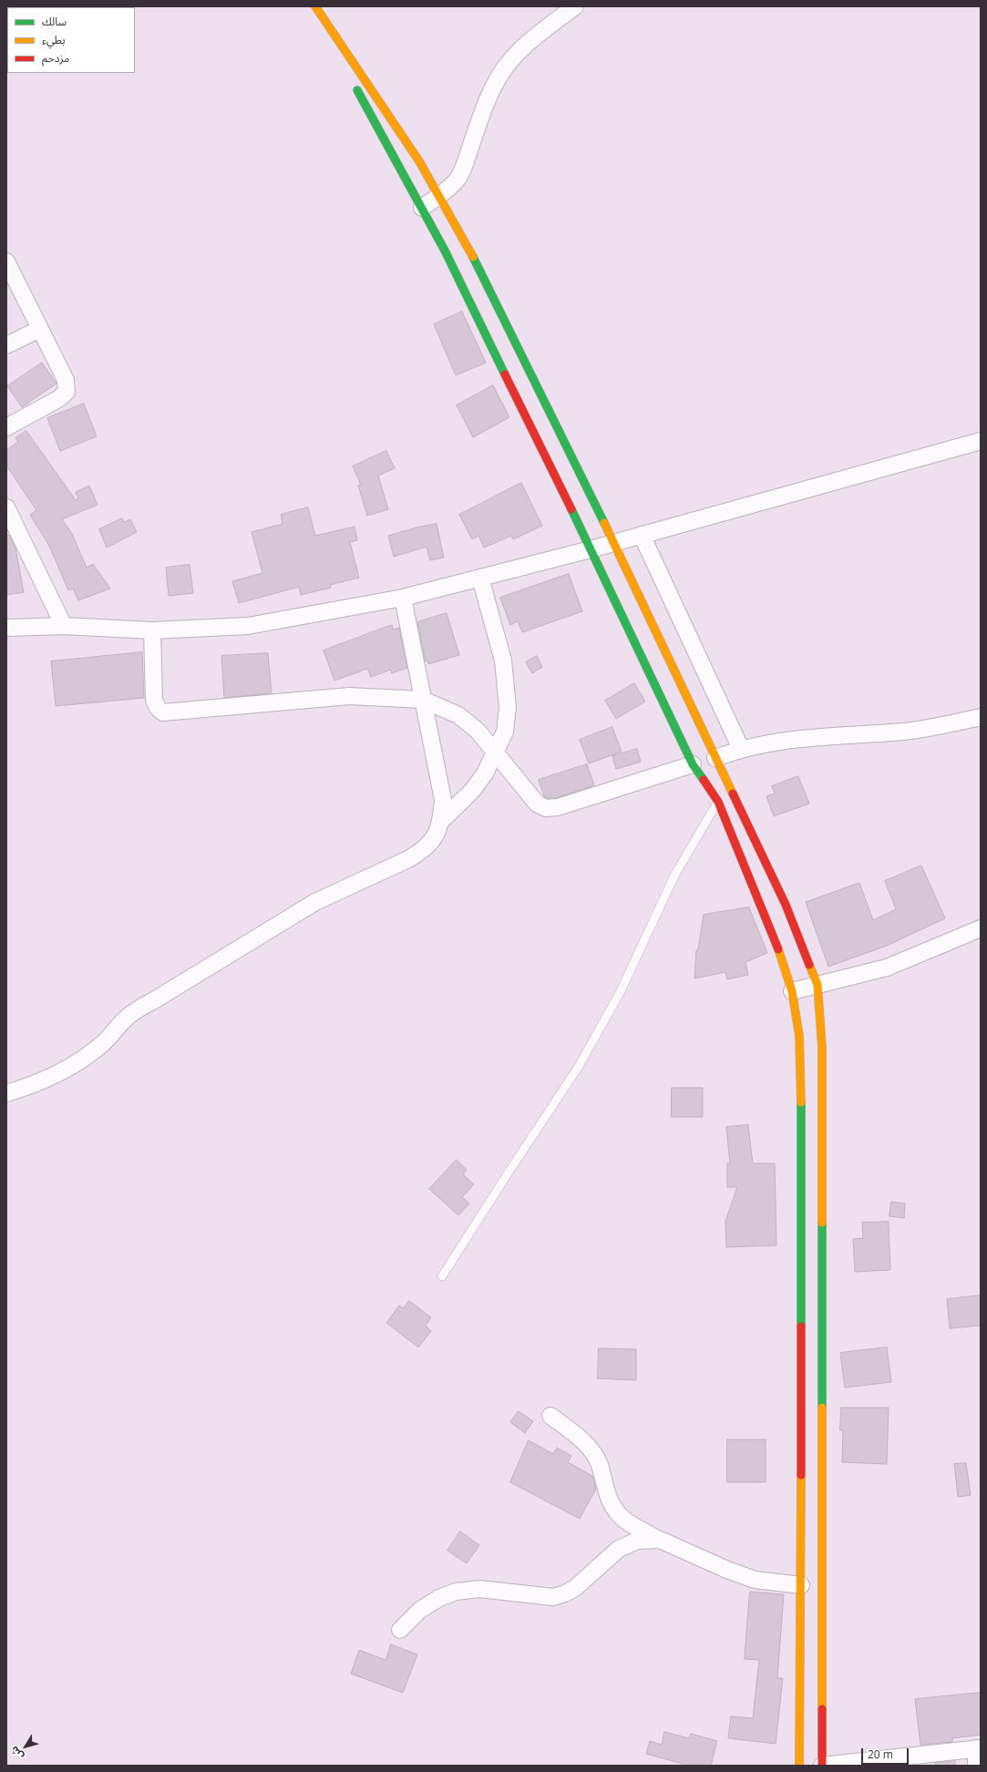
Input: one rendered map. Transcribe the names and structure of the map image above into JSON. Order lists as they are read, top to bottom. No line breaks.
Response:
{"legend":["سالك","بطيء","مزدحم"],"scale_bar":"20 m","north":"bottom left"}
